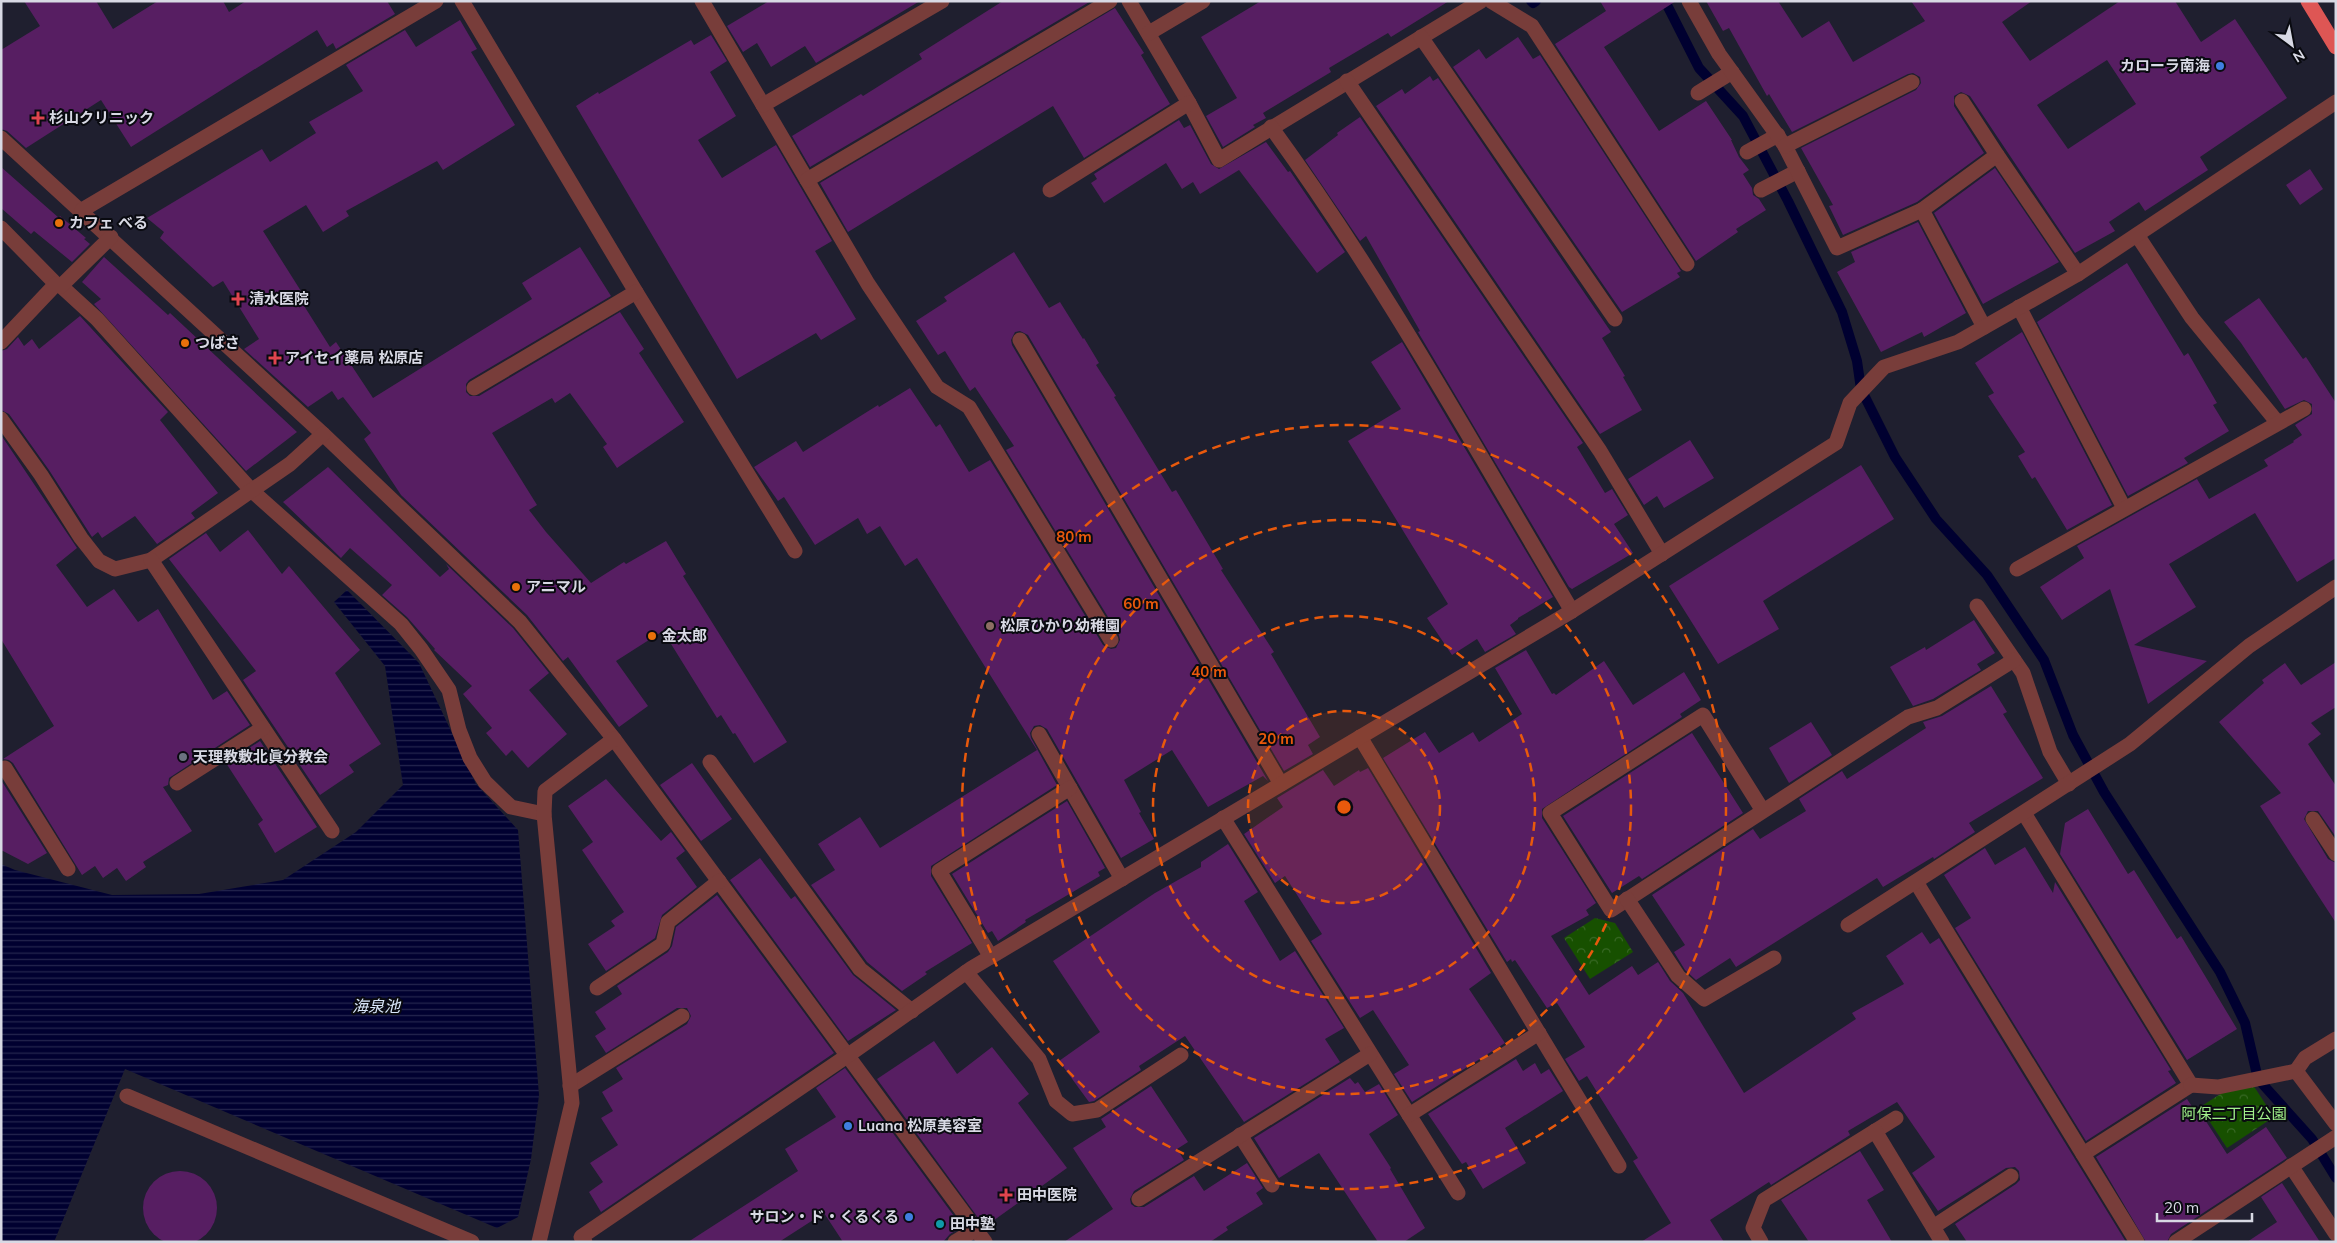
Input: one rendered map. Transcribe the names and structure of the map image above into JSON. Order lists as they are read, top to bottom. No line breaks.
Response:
{"water":["海泉池"],"parks":["阿保二丁目公園"],"places":{"other":["カローラ南海","カフェ べる","つばさ","アニマル","松原ひかり幼稚園","金太郎","天理教敷北眞分教会","Luana 松原美容室","サロン・ド・くるくる","田中塾"],"health":["杉山クリニック","清水医院","アイセイ薬局 松原店","田中医院"]},"scale_bar":"20 m","north":"bottom right","rings":["80 m","60 m","40 m","20 m"]}
